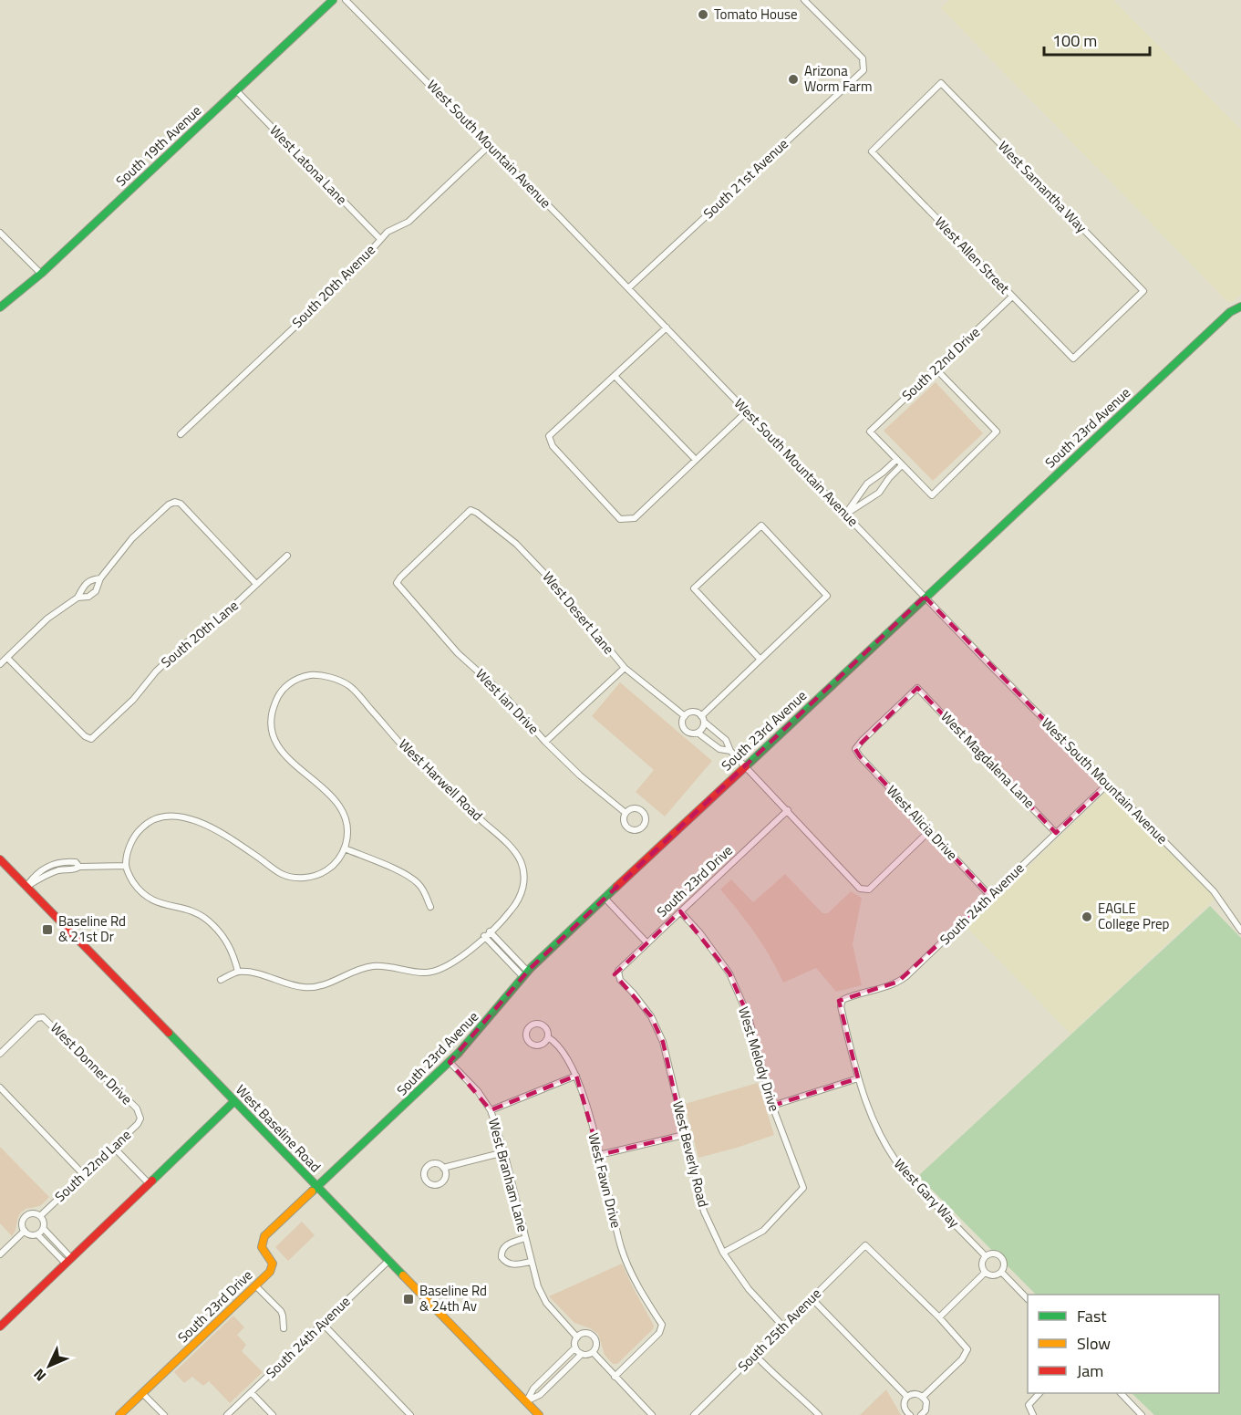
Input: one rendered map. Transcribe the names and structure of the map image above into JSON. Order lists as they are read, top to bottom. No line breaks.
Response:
{"streets":{"street":["West South Mountain Avenue","South 19th Avenue","West Latona Lane","South 21st Avenue","West Samantha Way","West Allen Street","South 20th Avenue","South 22nd Drive","South 23rd Avenue","West Desert Lane","South 20th Lane","West Ian Drive","West Magdalena Lane","West Harwell Road","West Alicia Drive","South 23rd Drive","South 24th Avenue","West Melody Drive","West Donner Drive","West Baseline Road","West Beverly Road","South 22nd Lane","West Branham Lane","West Fawn Drive","West Gary Way","South 25th Avenue"]},"crossings":[["West South Mountain Avenue","South 21st Avenue"],["West South Mountain Avenue","South 20th Avenue"],["West South Mountain Avenue","South 23rd Avenue"],["West South Mountain Avenue","South 24th Avenue"],["South 19th Avenue","West Latona Lane"],["West Latona Lane","South 20th Avenue"],["West Samantha Way","West Allen Street"],["West Allen Street","South 22nd Drive"],["South 23rd Avenue","South 23rd Drive"],["South 23rd Avenue","West Baseline Road"],["South 23rd Avenue","West Branham Lane"],["West Desert Lane","West Ian Drive"],["West Magdalena Lane","West Alicia Drive"],["West Magdalena Lane","South 24th Avenue"],["West Alicia Drive","South 24th Avenue"],["South 23rd Drive","West Melody Drive"],["South 23rd Drive","West Baseline Road"],["South 23rd Drive","West Beverly Road"],["South 24th Avenue","West Baseline Road"],["South 24th Avenue","West Gary Way"],["West Melody Drive","West Beverly Road"],["West Donner Drive","South 22nd Lane"],["West Beverly Road","South 25th Avenue"]],"places":{"other":["Tomato House","Arizona Worm Farm","EAGLE College Prep"],"transit":["Baseline Rd & 21st Dr","Baseline Rd & 24th Av"]},"legend":["Fast","Slow","Jam"],"scale_bar":"100 m","north":"bottom left"}
